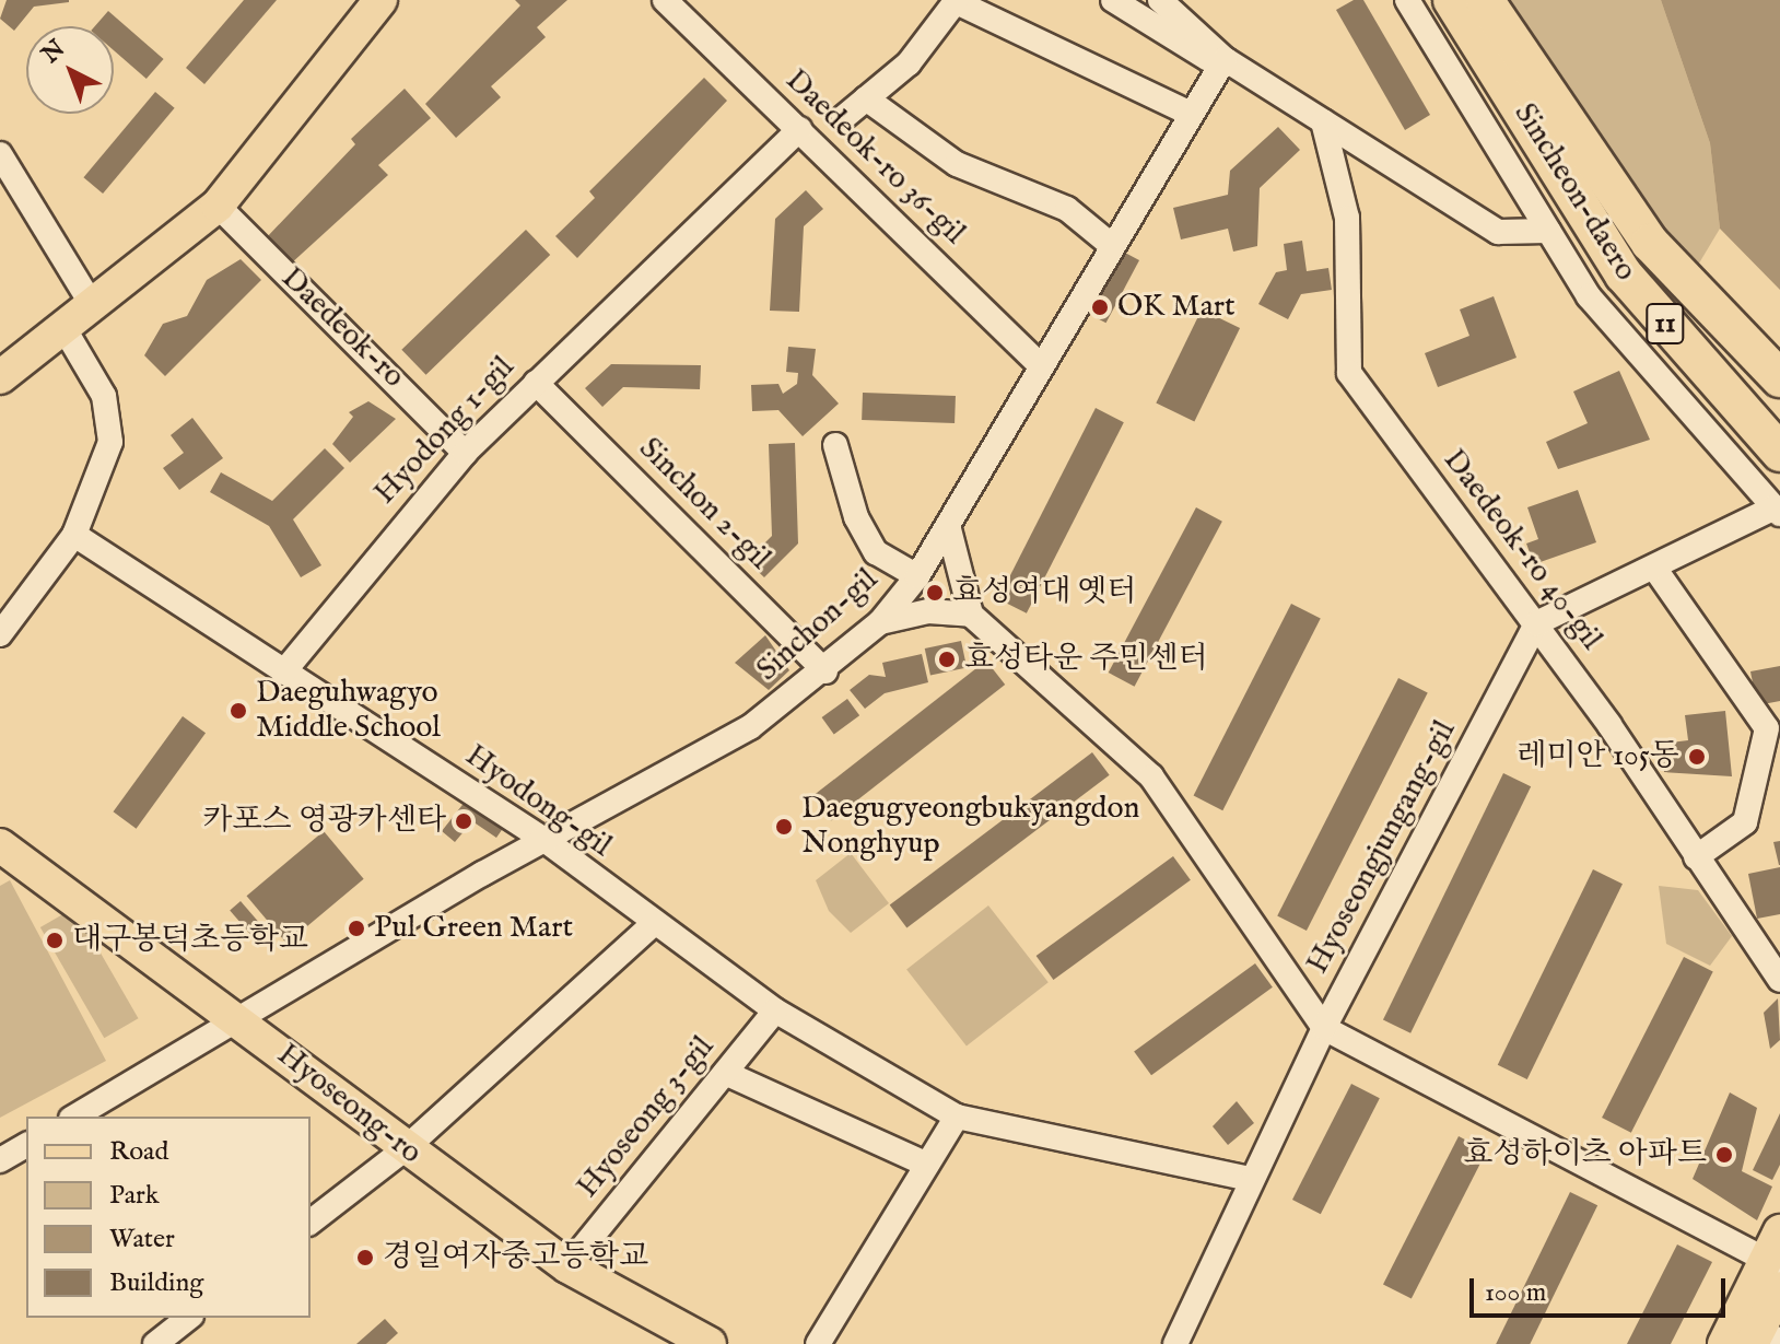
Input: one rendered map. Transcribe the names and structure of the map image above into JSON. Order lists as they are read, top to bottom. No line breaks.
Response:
{"streets":{"highway":["Sincheon-daero","11"],"main road":["Hyoseong-ro"],"street":["Daedeok-ro 36-gil","Daedeok-ro","Hyodong 1-gil","Sinchon 2-gil","Daedeok-ro 40-gil","Sinchon-gil","Hyodong-gil","Hyoseongjungang-gil","Hyoseong 3-gil"]},"crossings":[["Daedeok-ro 36-gil","Hyodong 1-gil"],["Daedeok-ro 36-gil","Sinchon-gil"],["Daedeok-ro","Hyodong 1-gil"],["Hyodong 1-gil","Sinchon 2-gil"],["Hyodong 1-gil","Hyodong-gil"],["Sinchon 2-gil","Sinchon-gil"],["Daedeok-ro 40-gil","Hyoseongjungang-gil"],["Sinchon-gil","Hyodong-gil"],["Sinchon-gil","Hyoseong-ro"],["Hyodong-gil","Hyoseongjungang-gil"],["Hyodong-gil","Hyoseong 3-gil"],["Hyoseong-ro","Hyoseong 3-gil"]],"places":["OK Mart","효성여대 옛터","효성타운 주민센터","Daeguhwagyo Middle School","레미안 105동","카포스 영광카센타","Daegugyeongbukyangdon Nonghyup","Pul Green Mart","대구봉덕초등학교","효성하이츠 아파트","경일여자중고등학교"],"legend":["Road","Park","Water","Building"],"scale_bar":"100 m","north":"top left"}
